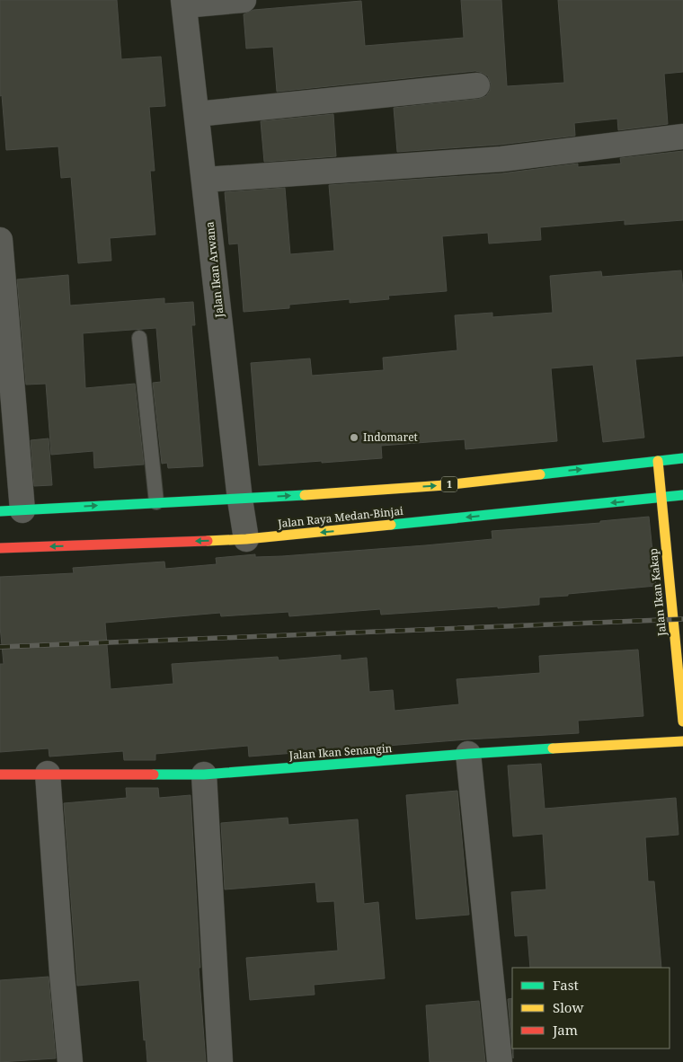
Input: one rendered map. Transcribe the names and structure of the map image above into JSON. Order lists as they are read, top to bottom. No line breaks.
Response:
{"streets":{"main road":["1","Jalan Raya Medan-Binjai","Jalan Ikan Kakap","Jalan Ikan Senangin"],"street":["Jalan Ikan Arwana"]},"crossings":[["Jalan Ikan Arwana","Jalan Raya Medan-Binjai"],["Jalan Raya Medan-Binjai","Jalan Ikan Kakap"]],"places":["Indomaret"],"legend":["Fast","Slow","Jam"]}
